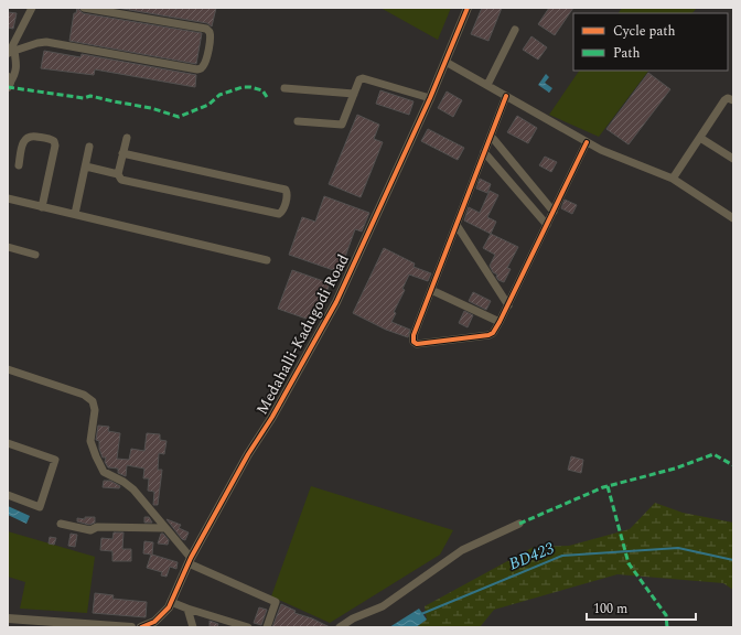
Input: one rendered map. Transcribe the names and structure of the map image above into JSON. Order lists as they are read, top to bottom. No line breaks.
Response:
{"streets":{"street":["Medahalli-Kadugodi Road"]},"water":["BD423"],"legend":["Cycle path","Path"],"scale_bar":"100 m"}
